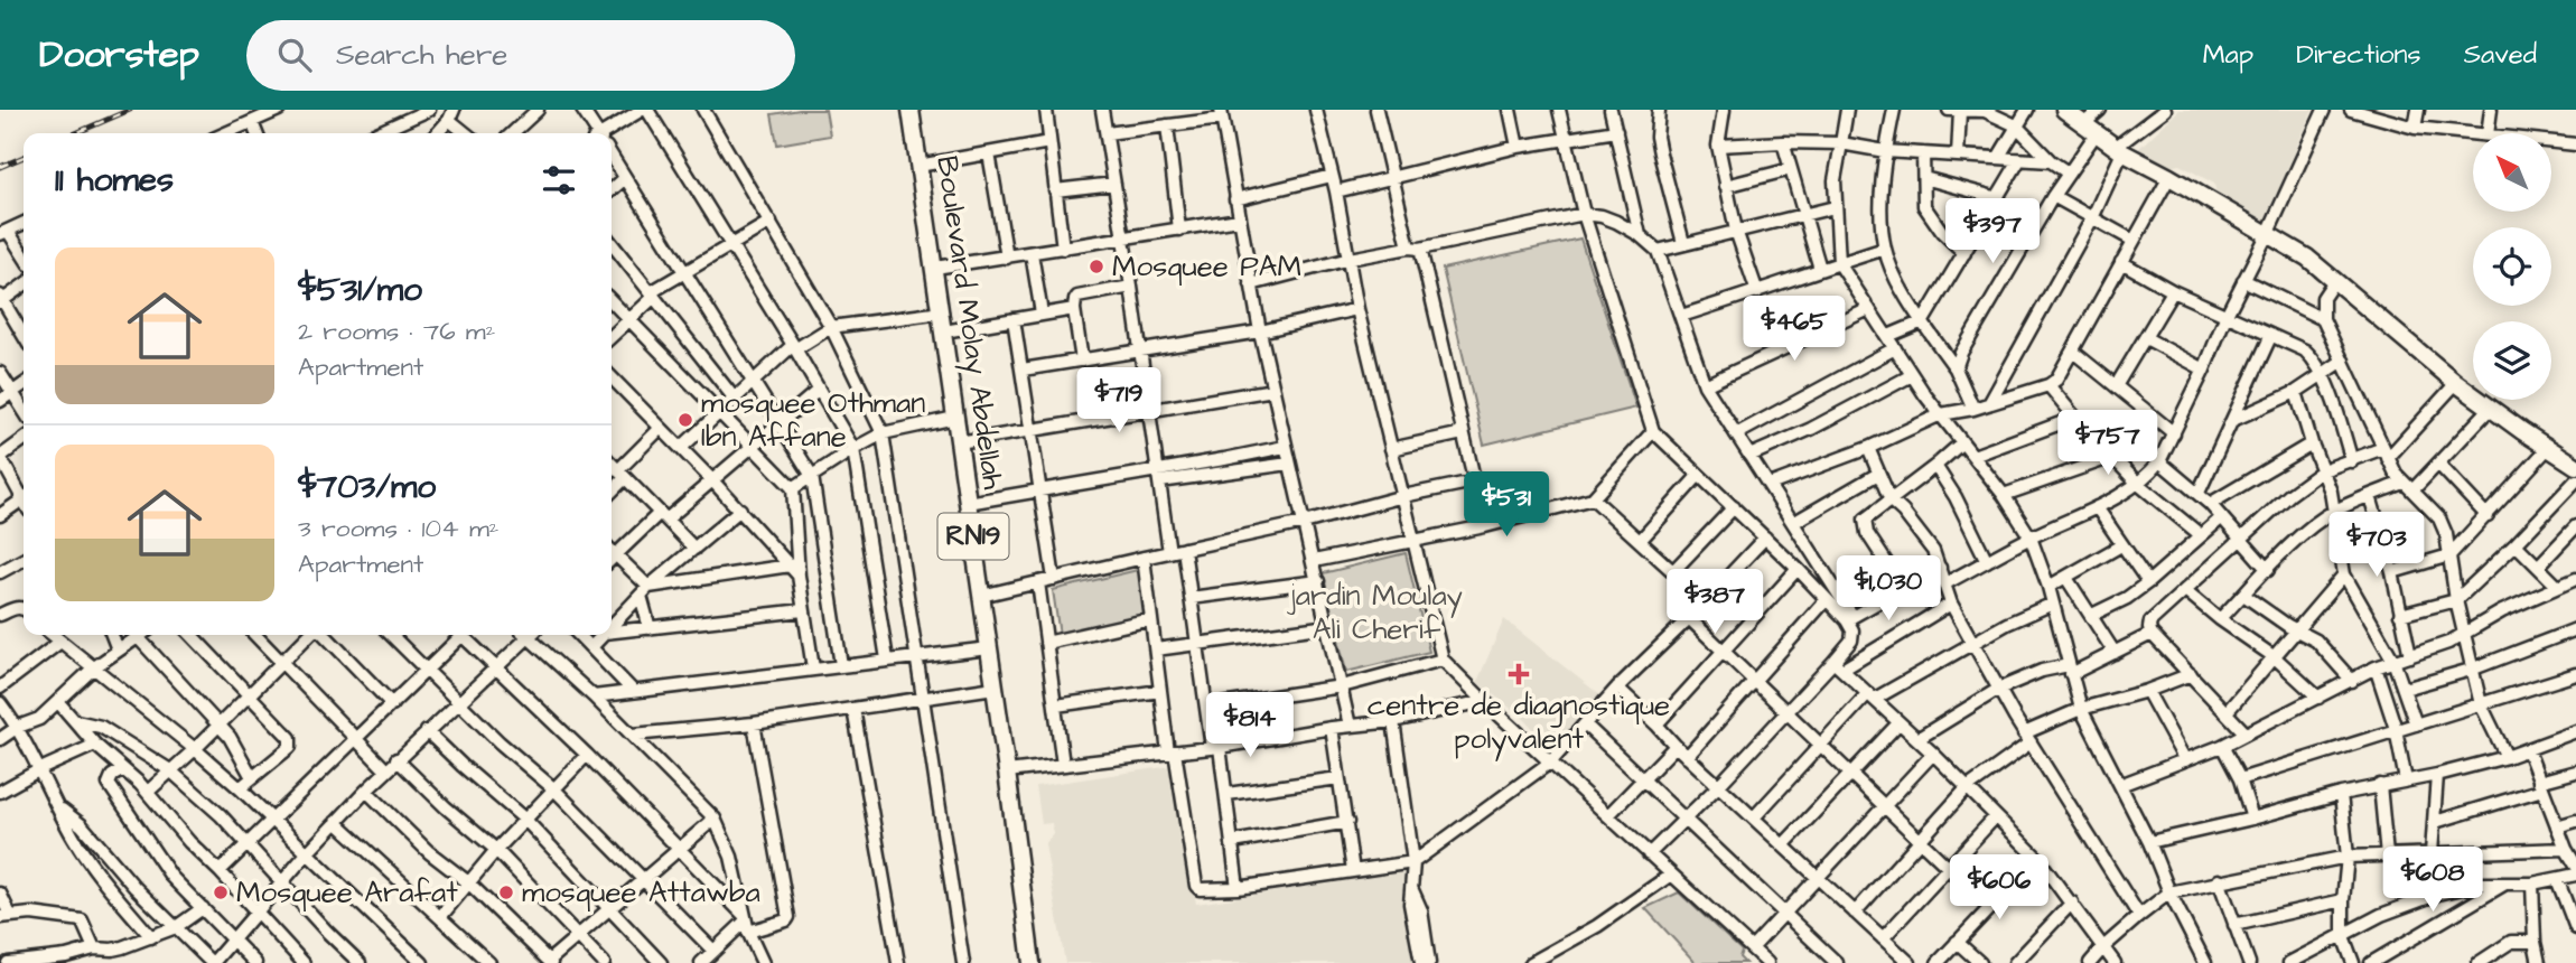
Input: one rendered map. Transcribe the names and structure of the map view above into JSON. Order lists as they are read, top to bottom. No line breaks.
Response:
{"streets":{"main road":["Boulevard Molay Abdellah","RN19"]},"parks":["jardin Moulay Ali Cherif"],"places":{"other":["Mosquee PAM","mosquee Othman Ibn Affane","Mosquee Arafat","mosquee Attawba"],"health":["centre de diagnostique polyvalent"]},"north":"top left","page":{"header":"Doorstep","search":"Search here","nav":["Map","Directions","Saved"],"heading":"11 homes","price":["$397","$465","$719","$757","$531","$703","$1,030","$387","$814","$608","$606"],"list":[{"name":"$531/mo","note":"2 rooms · 76 m² · Apartment"},{"name":"$703/mo","note":"3 rooms · 104 m² · Apartment"}]}}
